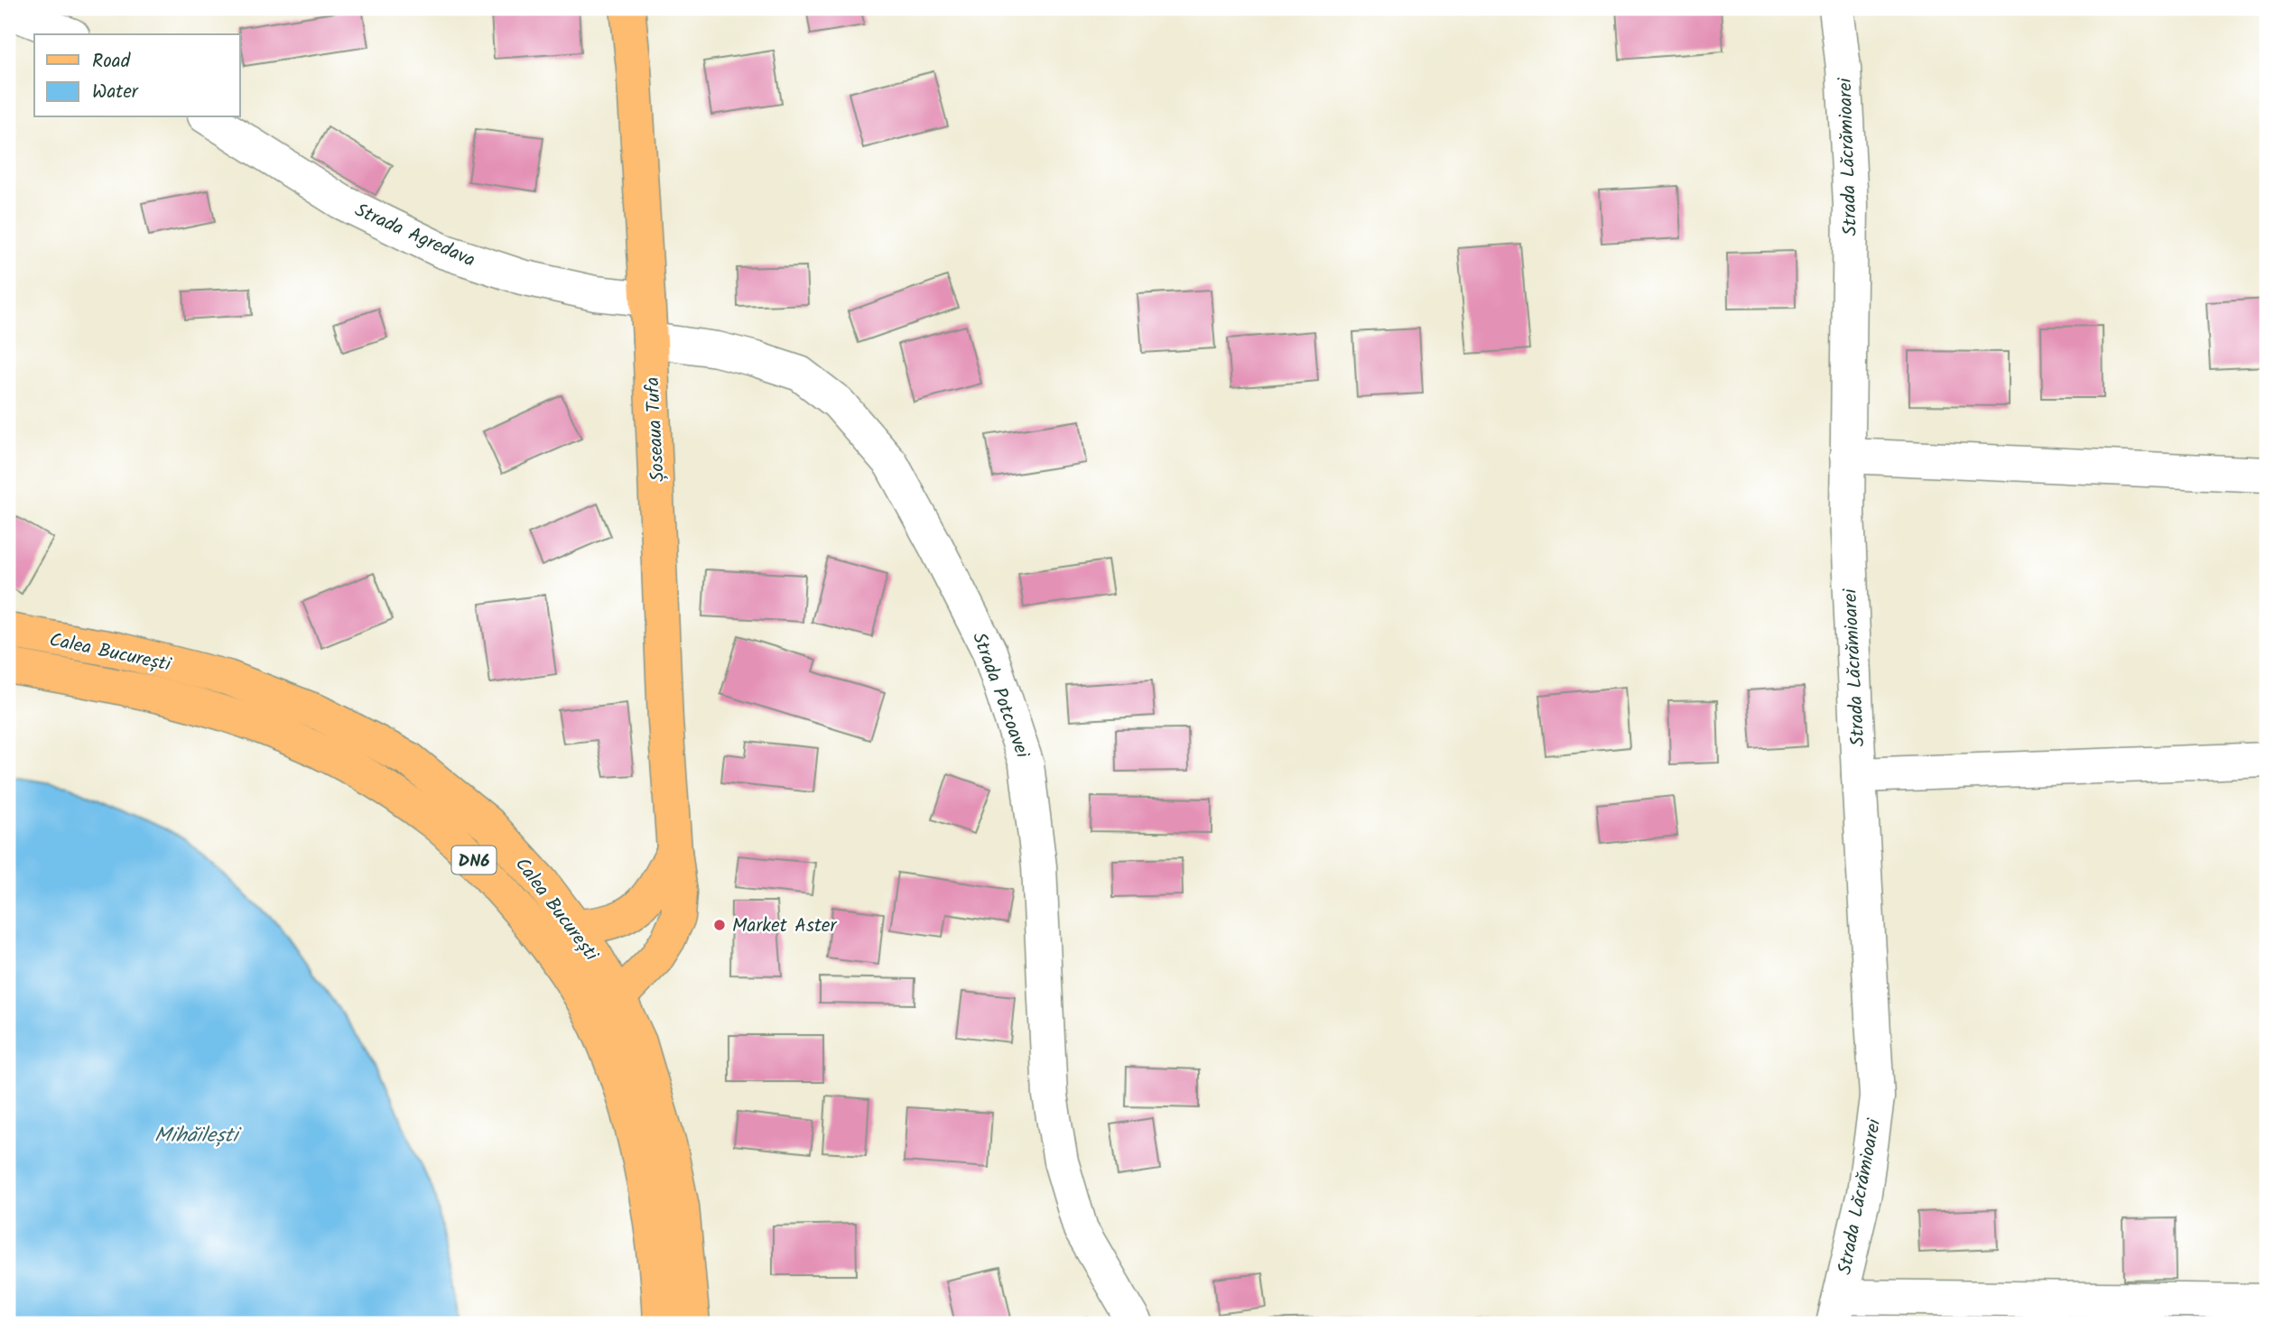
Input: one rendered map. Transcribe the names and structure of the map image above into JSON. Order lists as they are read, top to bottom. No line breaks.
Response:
{"streets":{"main road":["Șoseaua Tufa","Calea București","DN6"],"street":["Strada Lăcrămioarei","Strada Agredava","Strada Potcoavei"]},"crossings":[["Strada Agredava","Șoseaua Tufa"],["Șoseaua Tufa","Calea București"],["Șoseaua Tufa","Strada Potcoavei"]],"water":["Mihăilești"],"places":["Market Aster"],"legend":["Road","Water"]}
